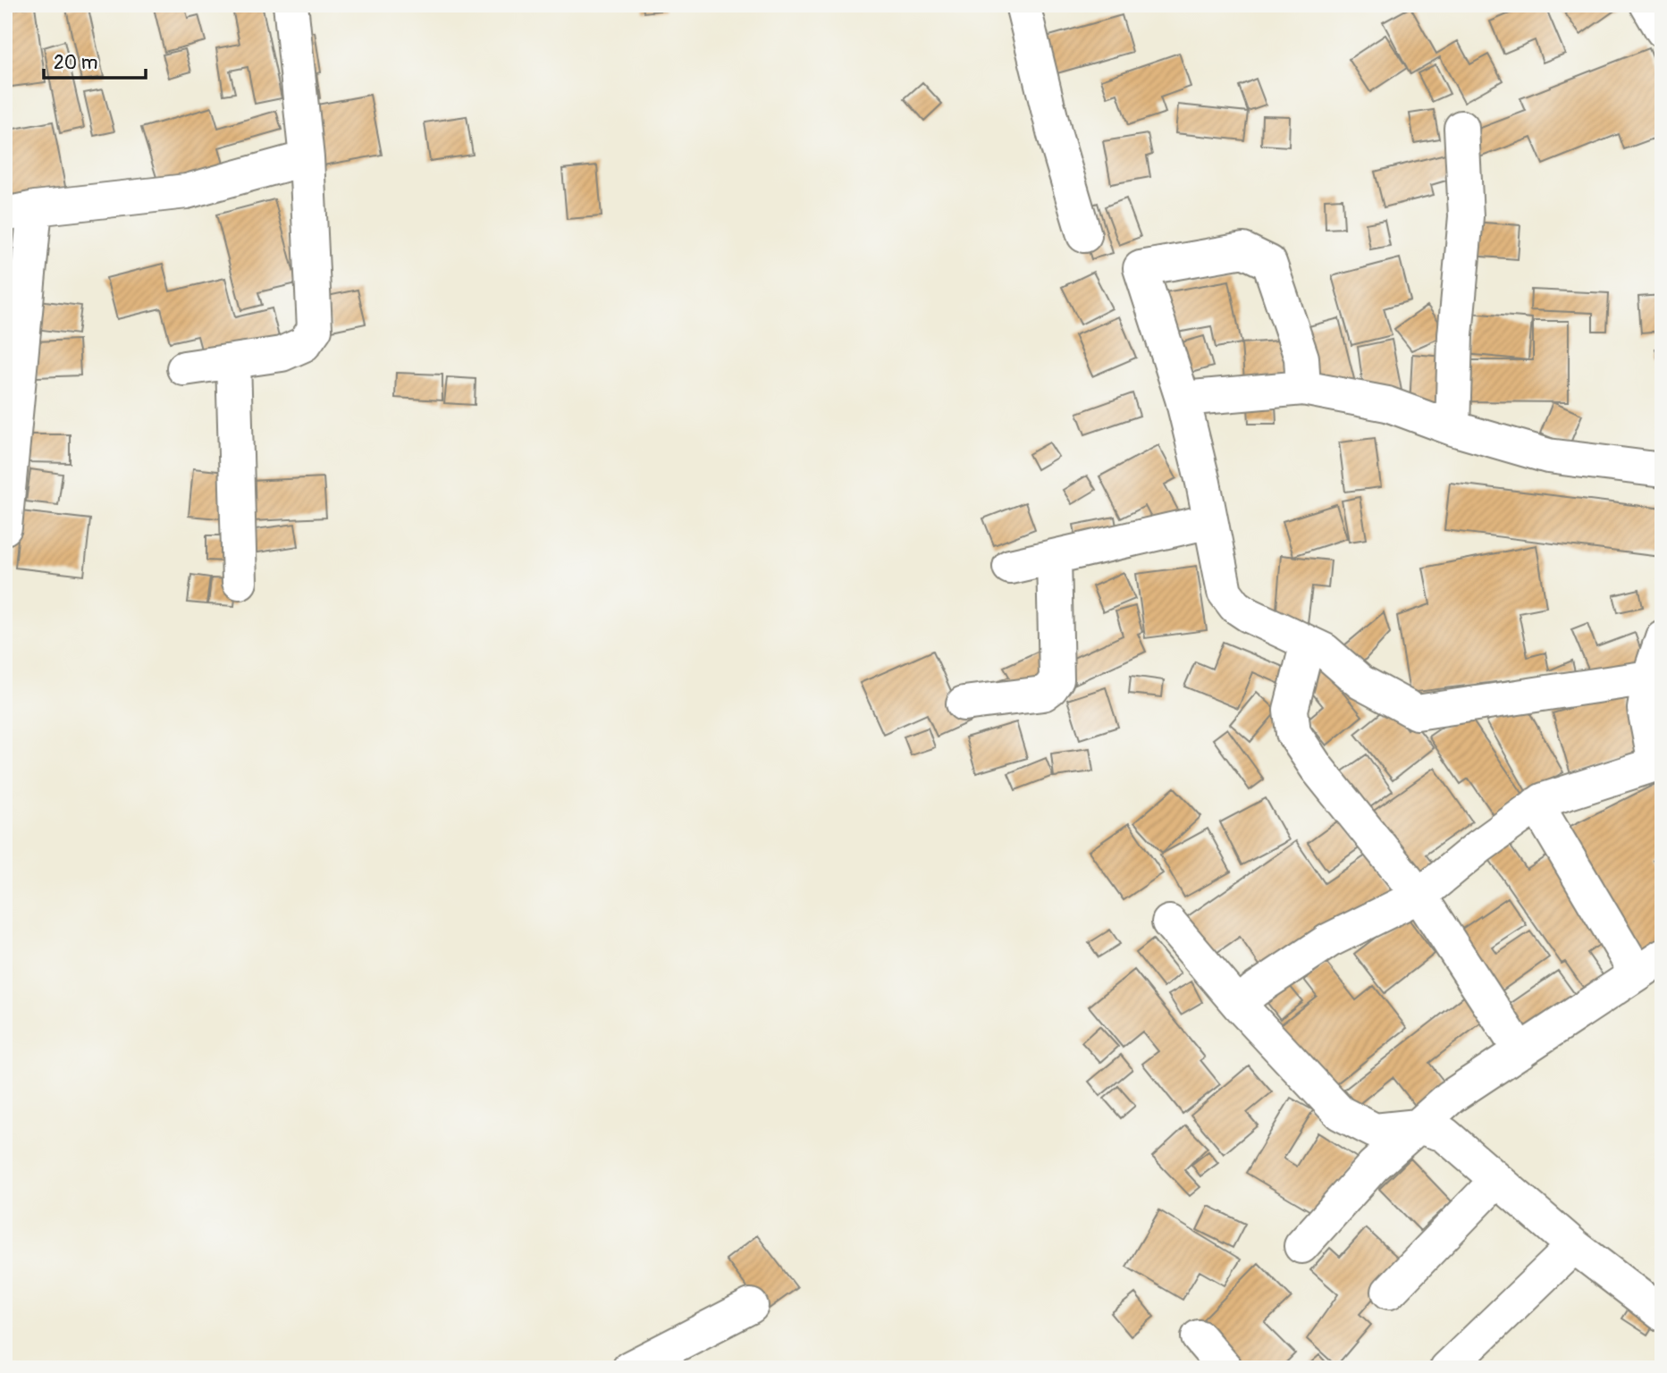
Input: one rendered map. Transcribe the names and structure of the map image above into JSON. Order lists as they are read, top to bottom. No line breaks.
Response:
{"scale_bar":"20 m"}
